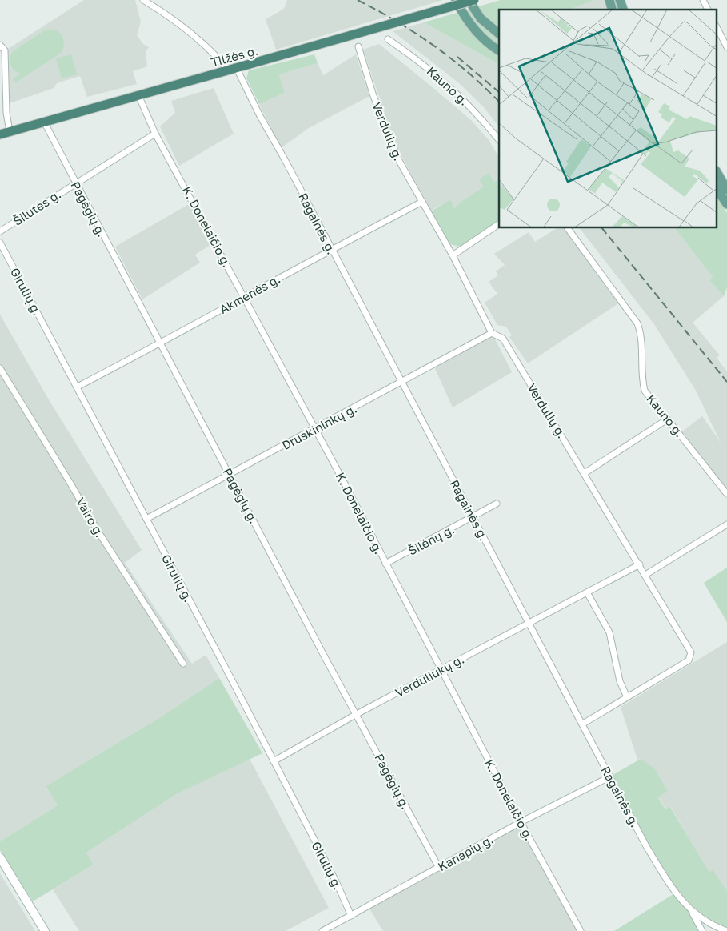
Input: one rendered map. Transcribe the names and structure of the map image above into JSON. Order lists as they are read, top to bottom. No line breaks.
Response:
{"streets":{"highway":["Tilžės g."],"street":["Kauno g.","Verdulių g.","Šilutės g.","Pagėgių g.","Ragainės g.","K. Donelaičio g.","Girulių g.","Akmenės g.","Druskininkų g.","Vairo g.","Šilėnų g.","Verduliukų g.","Kanapių g."]},"crossings":[["Tilžės g.","Pagėgių g."],["Tilžės g.","Ragainės g."],["Tilžės g.","K. Donelaičio g."],["Verdulių g.","Ragainės g."],["Verdulių g.","Akmenės g."],["Verdulių g.","Druskininkų g."],["Verdulių g.","Verduliukų g."],["Šilutės g.","Pagėgių g."],["Šilutės g.","K. Donelaičio g."],["Pagėgių g.","Akmenės g."],["Pagėgių g.","Druskininkų g."],["Pagėgių g.","Verduliukų g."],["Pagėgių g.","Kanapių g."],["Ragainės g.","Akmenės g."],["Ragainės g.","Druskininkų g."],["Ragainės g.","Šilėnų g."],["Ragainės g.","Verduliukų g."],["Ragainės g.","Kanapių g."],["K. Donelaičio g.","Akmenės g."],["K. Donelaičio g.","Druskininkų g."],["K. Donelaičio g.","Šilėnų g."],["K. Donelaičio g.","Verduliukų g."],["K. Donelaičio g.","Kanapių g."],["Girulių g.","Akmenės g."],["Girulių g.","Druskininkų g."],["Girulių g.","Verduliukų g."],["Girulių g.","Kanapių g."]]}
